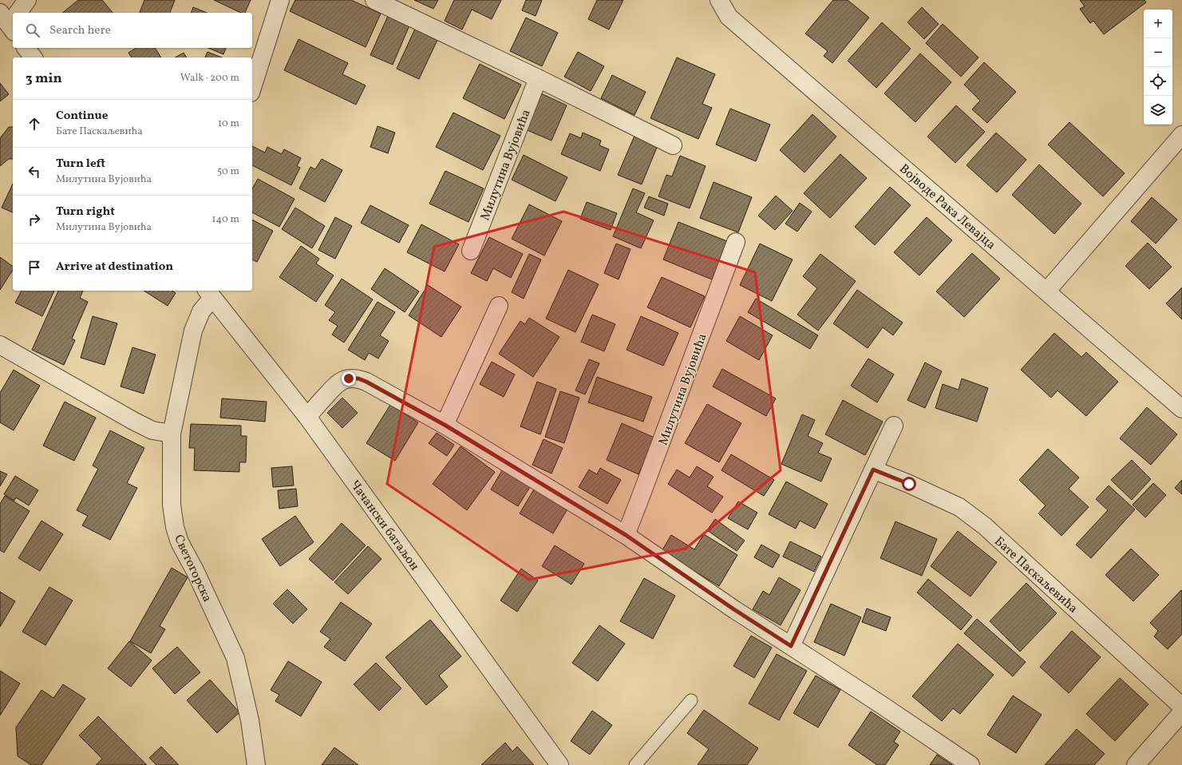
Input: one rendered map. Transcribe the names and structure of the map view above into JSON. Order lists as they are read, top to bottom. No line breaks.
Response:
{"streets":{"street":["Милутина Вујовића","Војводе Рака Левајца","Чачански батаљон","Светогорска","Бате Паскаљевића"]},"crossings":[["Чачански батаљон","Светогорска"]],"page":{"map_buttons":["+","−"],"search":"Search here","heading":["3 min","Walk · 200 m"],"list":[["Continue","Бате Паскаљевића","10 m"],["Turn left","Милутина Вујовића","50 m"],["Turn right","Милутина Вујовића","140 m"],"Arrive at destination"]}}
